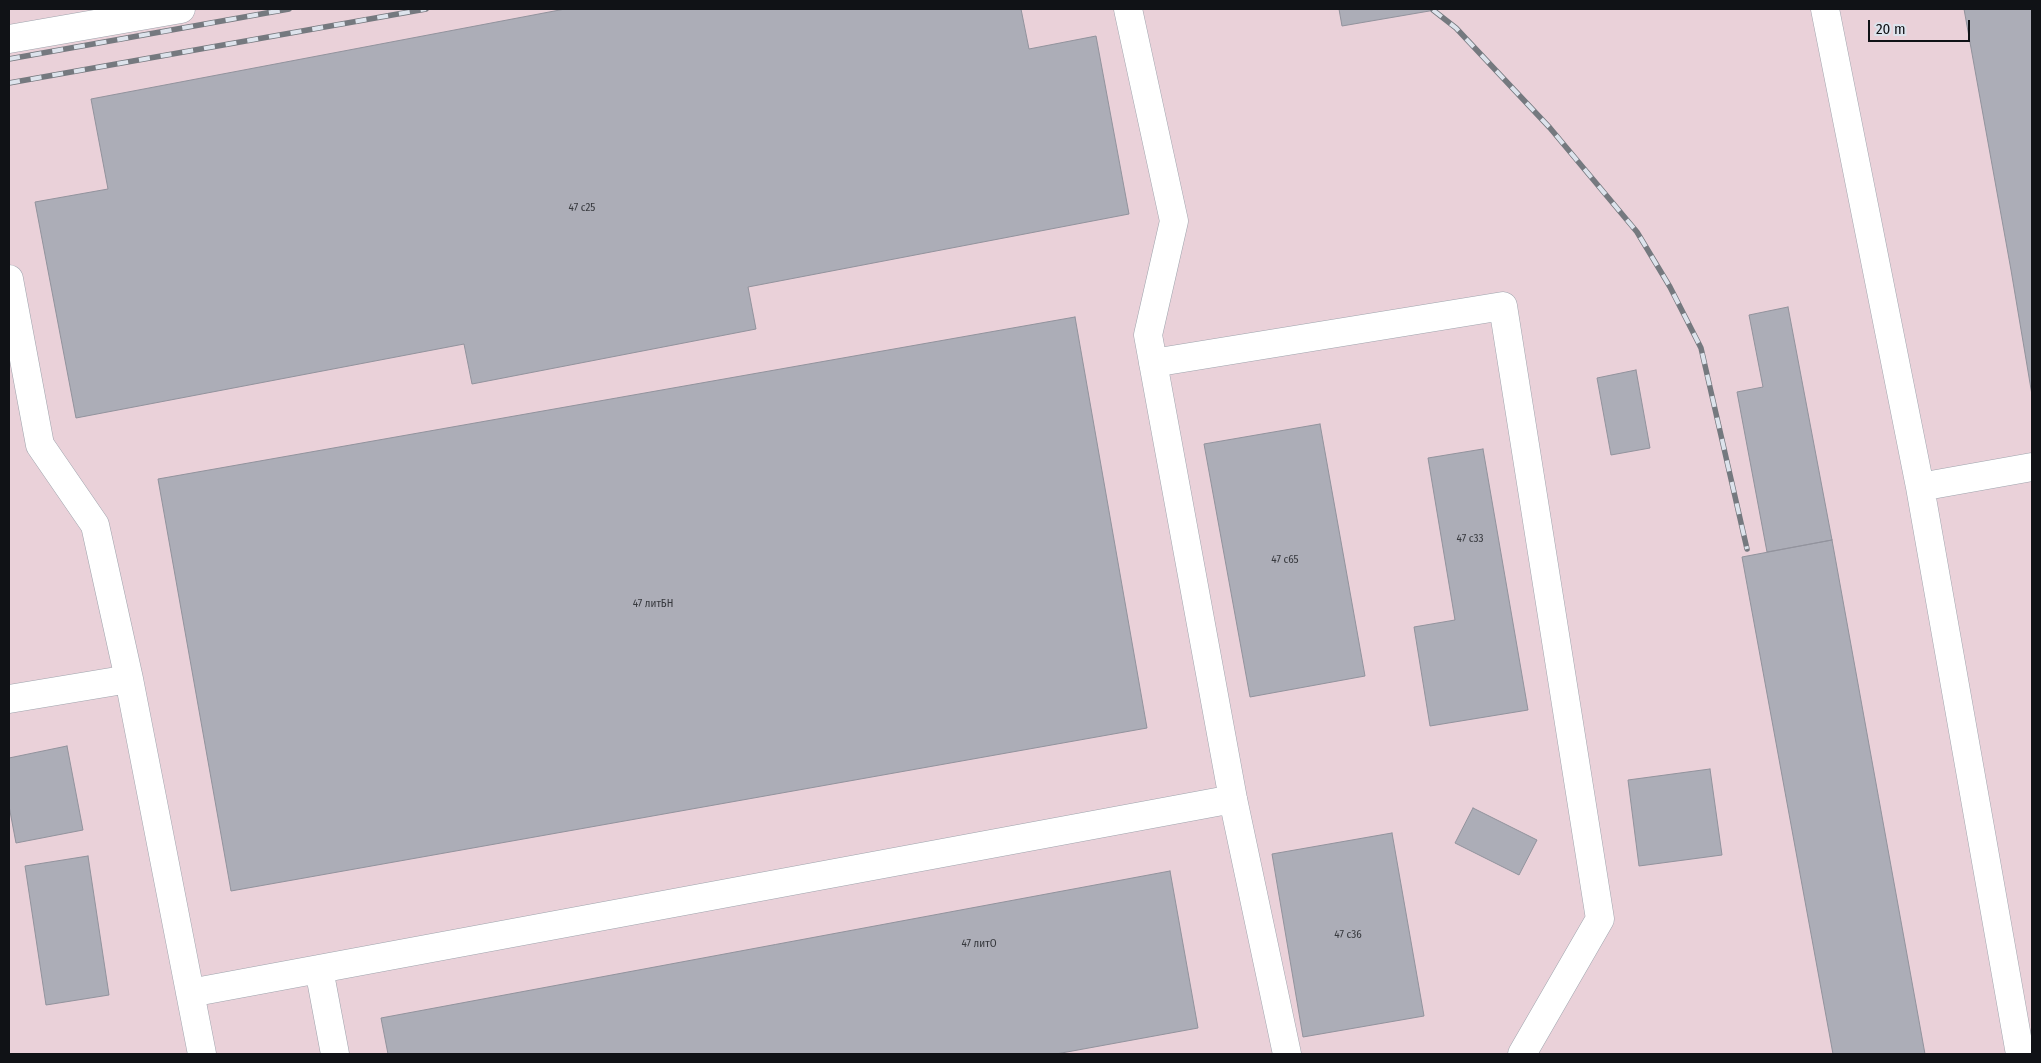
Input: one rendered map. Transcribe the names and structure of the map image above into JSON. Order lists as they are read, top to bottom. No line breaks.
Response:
{"house_numbers":["47 с25","47 с33","47 с65","47 литБН","47 с36","47 литО"],"scale_bar":"20 m"}
